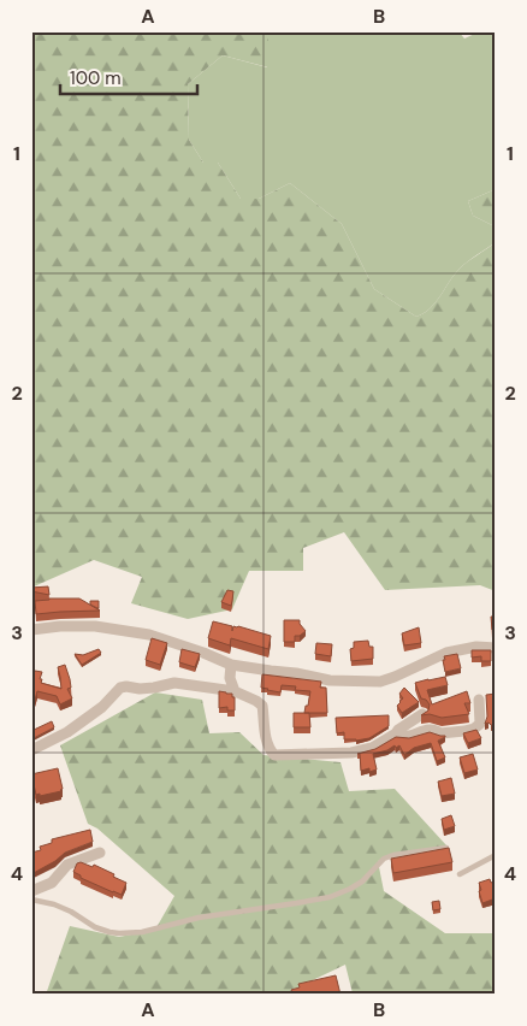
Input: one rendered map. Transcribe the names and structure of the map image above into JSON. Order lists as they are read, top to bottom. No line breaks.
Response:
{"scale_bar":"100 m","grid":{"columns":["A","B"],"rows":["1","2","3","4"]}}
